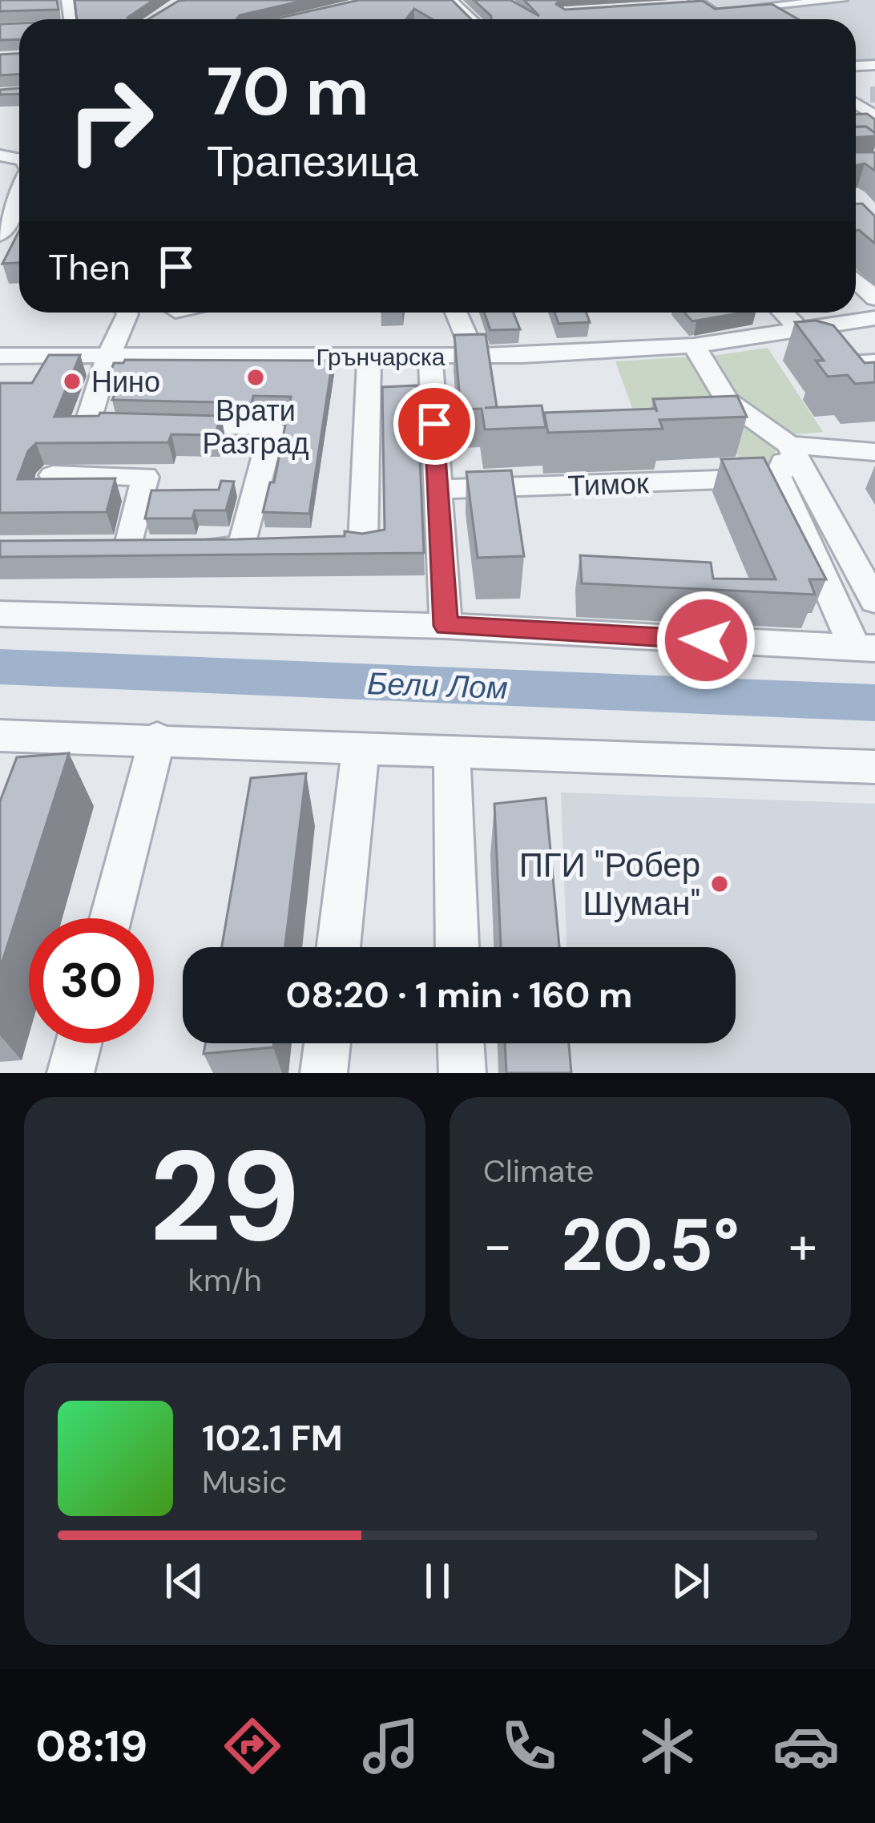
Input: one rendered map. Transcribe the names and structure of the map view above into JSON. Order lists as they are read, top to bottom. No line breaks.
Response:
{"streets":{"street":["Грънчарска","Тимок"]},"water":["Бели Лом"],"places":["Врати Разград","Нино","ПГИ \"Робер Шуман\""],"page":{"turn":["70 m","Трапезица"],"then":"Then","limit":"30","trip":"08:20 · 1 min · 160 m","tile":[["29","km/h"],"Climate"],"heat":["−","20.5°","+"],"song":["102.1 FM","Music"],"tabs":"08:19"}}
